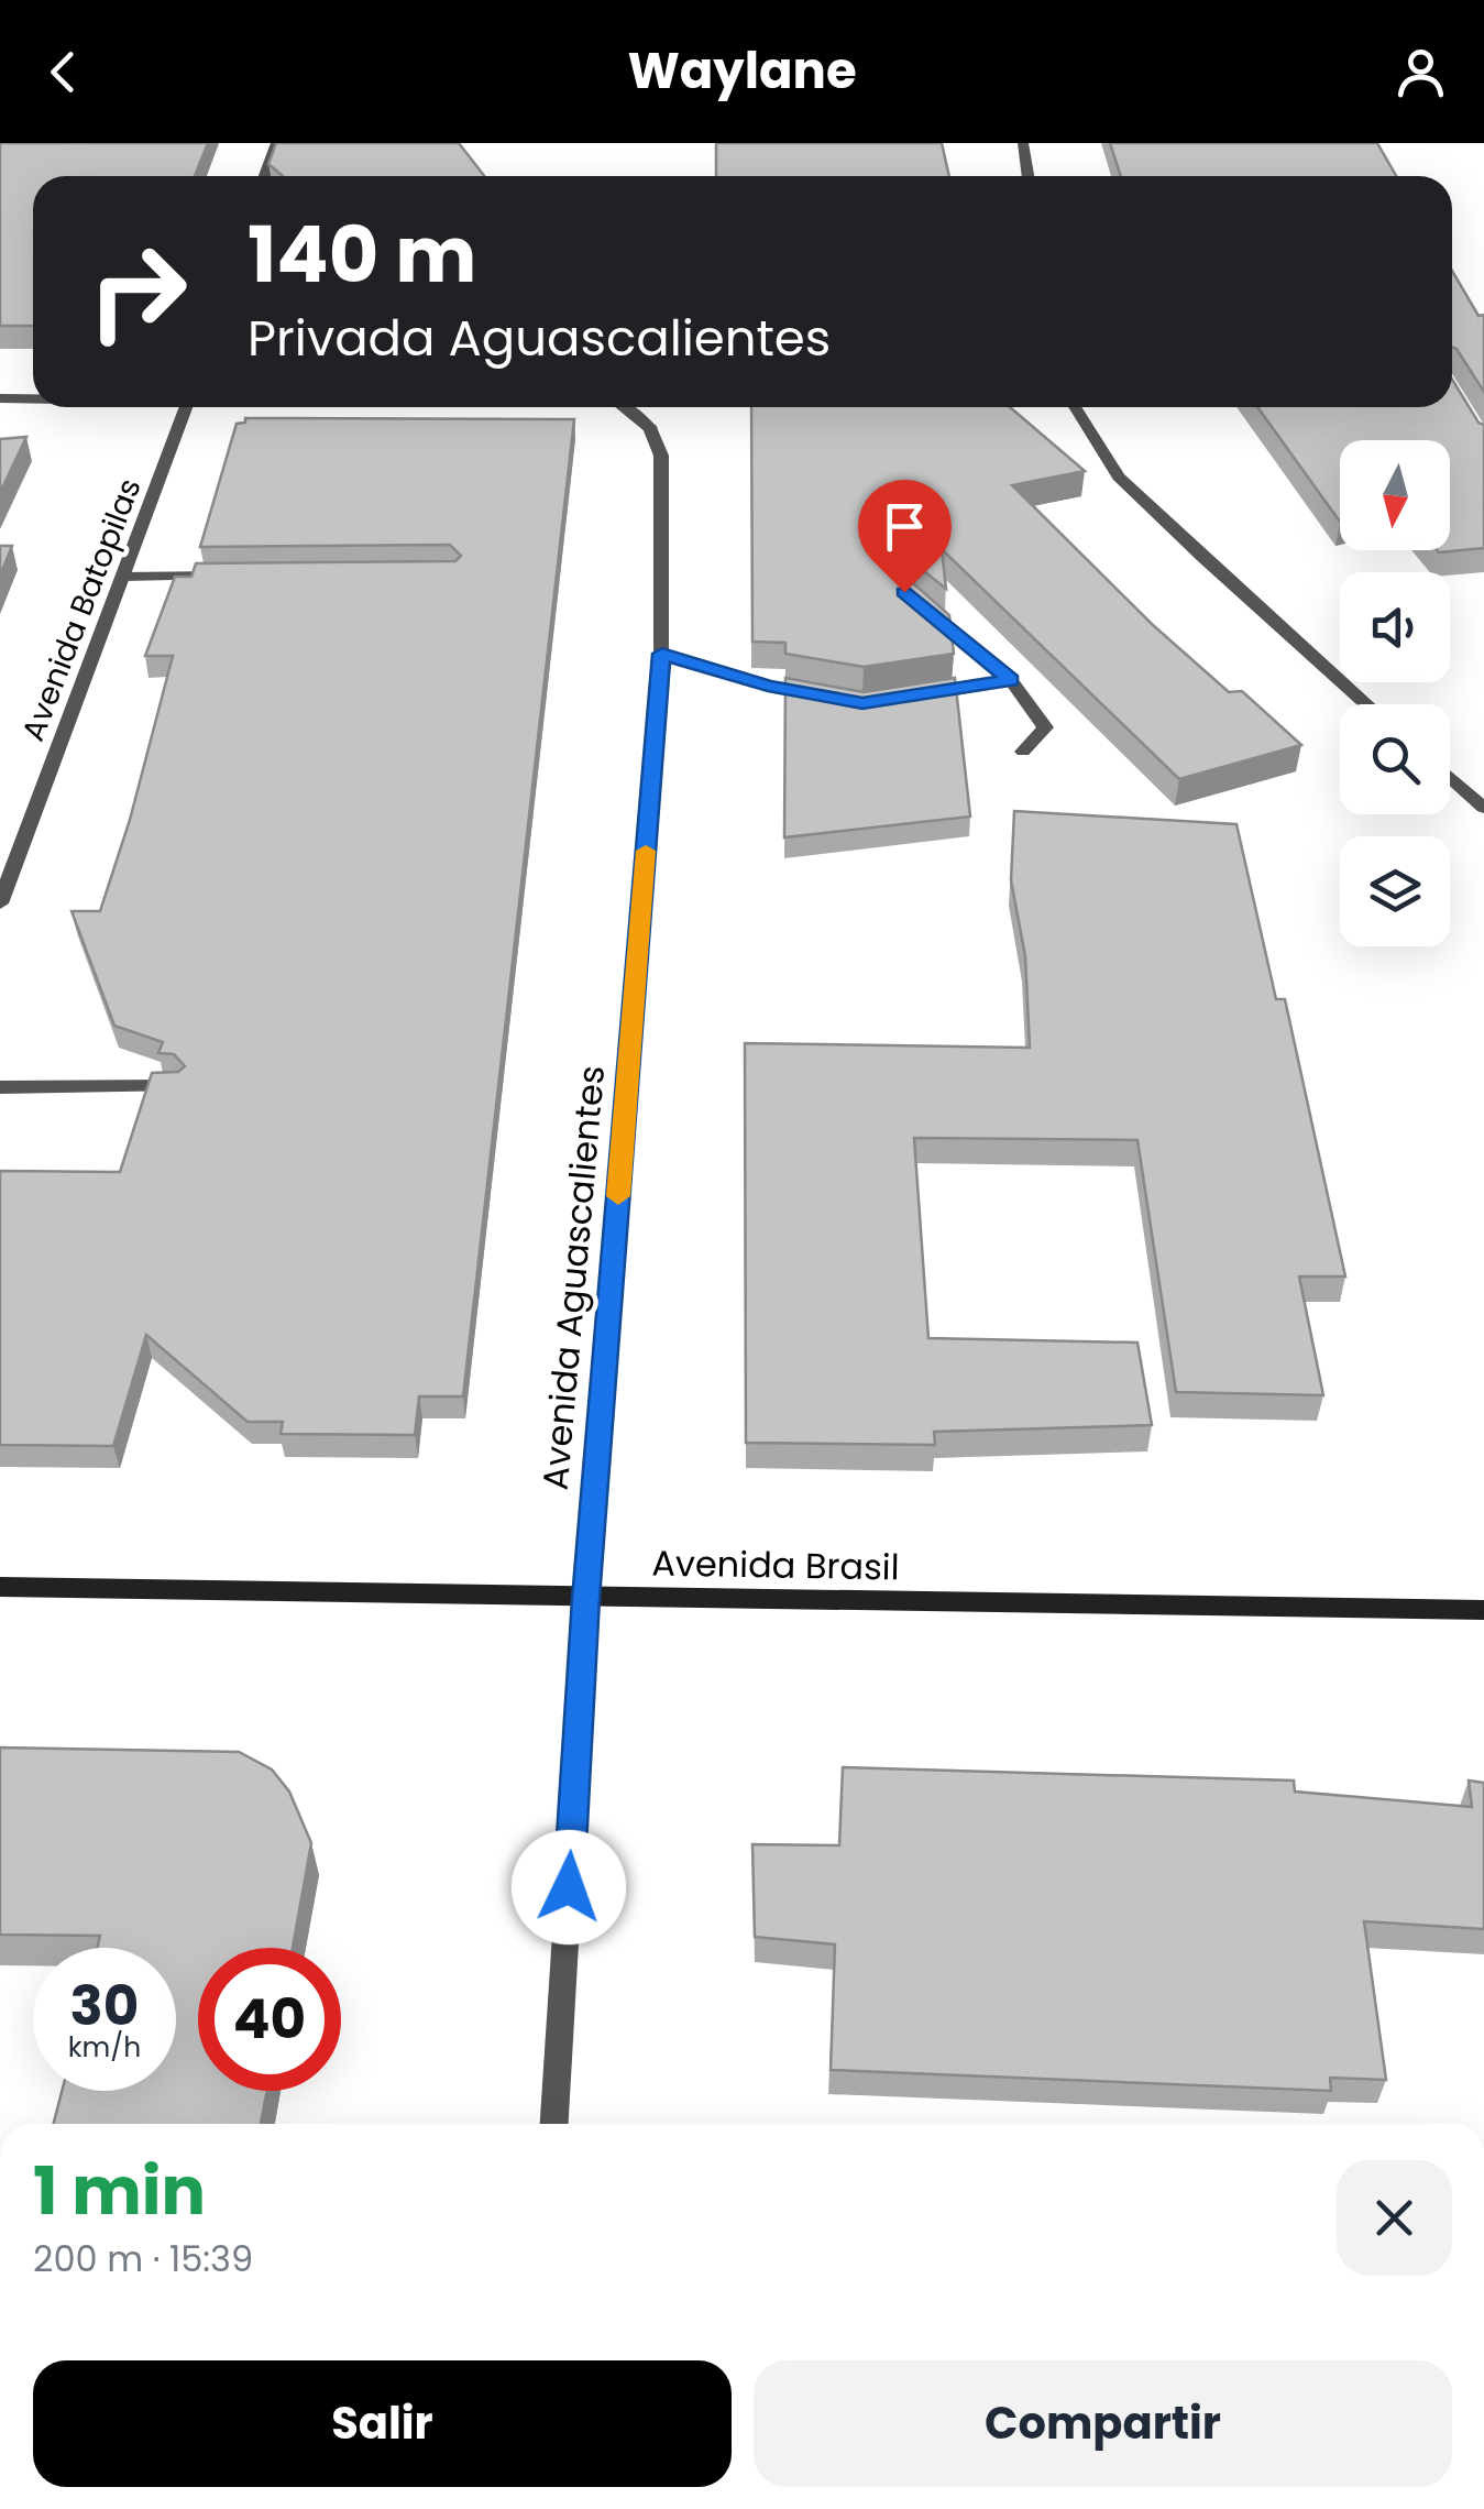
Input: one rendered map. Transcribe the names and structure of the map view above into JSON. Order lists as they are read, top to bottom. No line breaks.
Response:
{"streets":{"main road":["Avenida Brasil"],"street":["Avenida Batopilas","Avenida Aguascalientes"]},"crossings":[["Avenida Aguascalientes","Avenida Brasil"]],"north":"bottom","page":{"header":"Waylane","turn":["140 m","Privada Aguascalientes"],"speed":"30 km/h","limit":"40","heading":["1 min","200 m · 15:39"],"buttons":["Salir","Compartir"]}}
